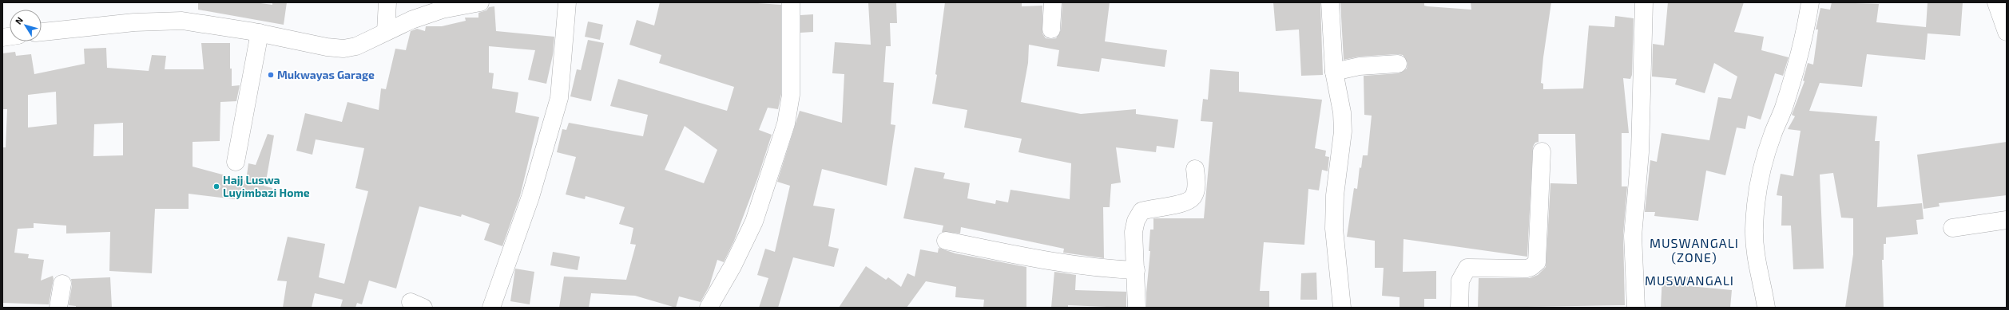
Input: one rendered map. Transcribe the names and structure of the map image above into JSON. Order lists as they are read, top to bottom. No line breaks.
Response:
{"districts":["MUSWANGALI (ZONE)","MUSWANGALI"],"places":["Mukwayas Garage","Hajj Luswa Luyimbazi Home"],"north":"top left"}
